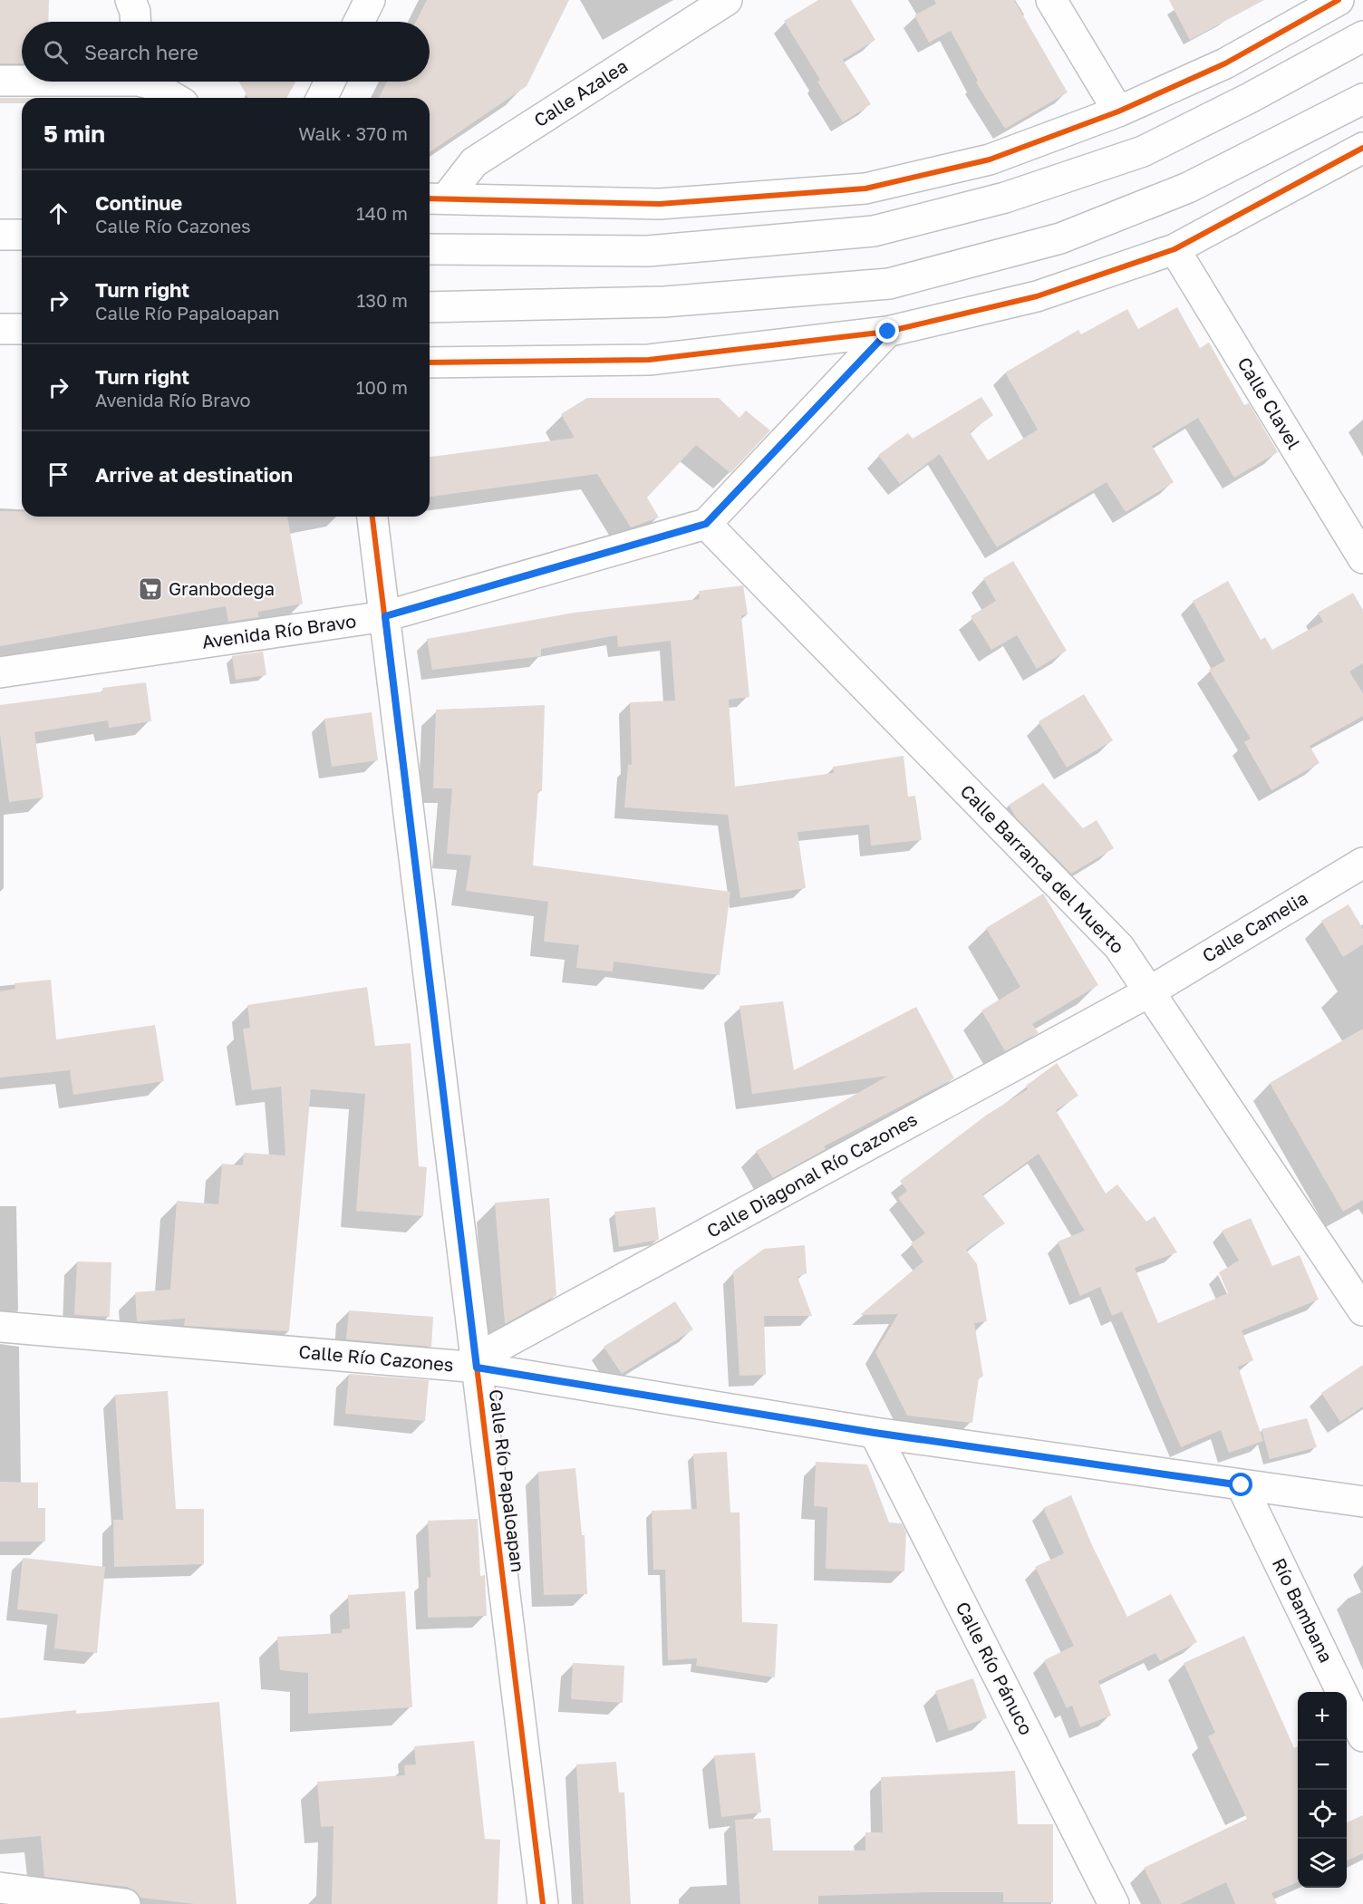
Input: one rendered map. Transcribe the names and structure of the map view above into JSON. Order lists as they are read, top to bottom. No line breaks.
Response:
{"streets":{"street":["Calle Azalea","Calle Clavel","Avenida Río Bravo","Calle Barranca del Muerto","Calle Camelia","Calle Diagonal Río Cazones","Calle Río Cazones","Calle Río Papaloapan","Río Bambana","Calle Río Pánuco"]},"crossings":[["Avenida Río Bravo","Calle Barranca del Muerto"],["Avenida Río Bravo","Calle Río Papaloapan"],["Calle Barranca del Muerto","Calle Camelia"],["Calle Barranca del Muerto","Calle Diagonal Río Cazones"],["Calle Camelia","Calle Diagonal Río Cazones"],["Calle Diagonal Río Cazones","Calle Río Cazones"],["Calle Diagonal Río Cazones","Calle Río Papaloapan"],["Calle Río Cazones","Calle Río Papaloapan"],["Calle Río Cazones","Río Bambana"],["Calle Río Cazones","Calle Río Pánuco"]],"places":{"supermarket":["Granbodega"]},"page":{"search":"Search here","heading":["5 min","Walk · 370 m"],"list":[["Continue","Calle Río Cazones","140 m"],["Turn right","Calle Río Papaloapan","130 m"],["Turn right","Avenida Río Bravo","100 m"],"Arrive at destination"],"map_buttons":["+","−"]}}
